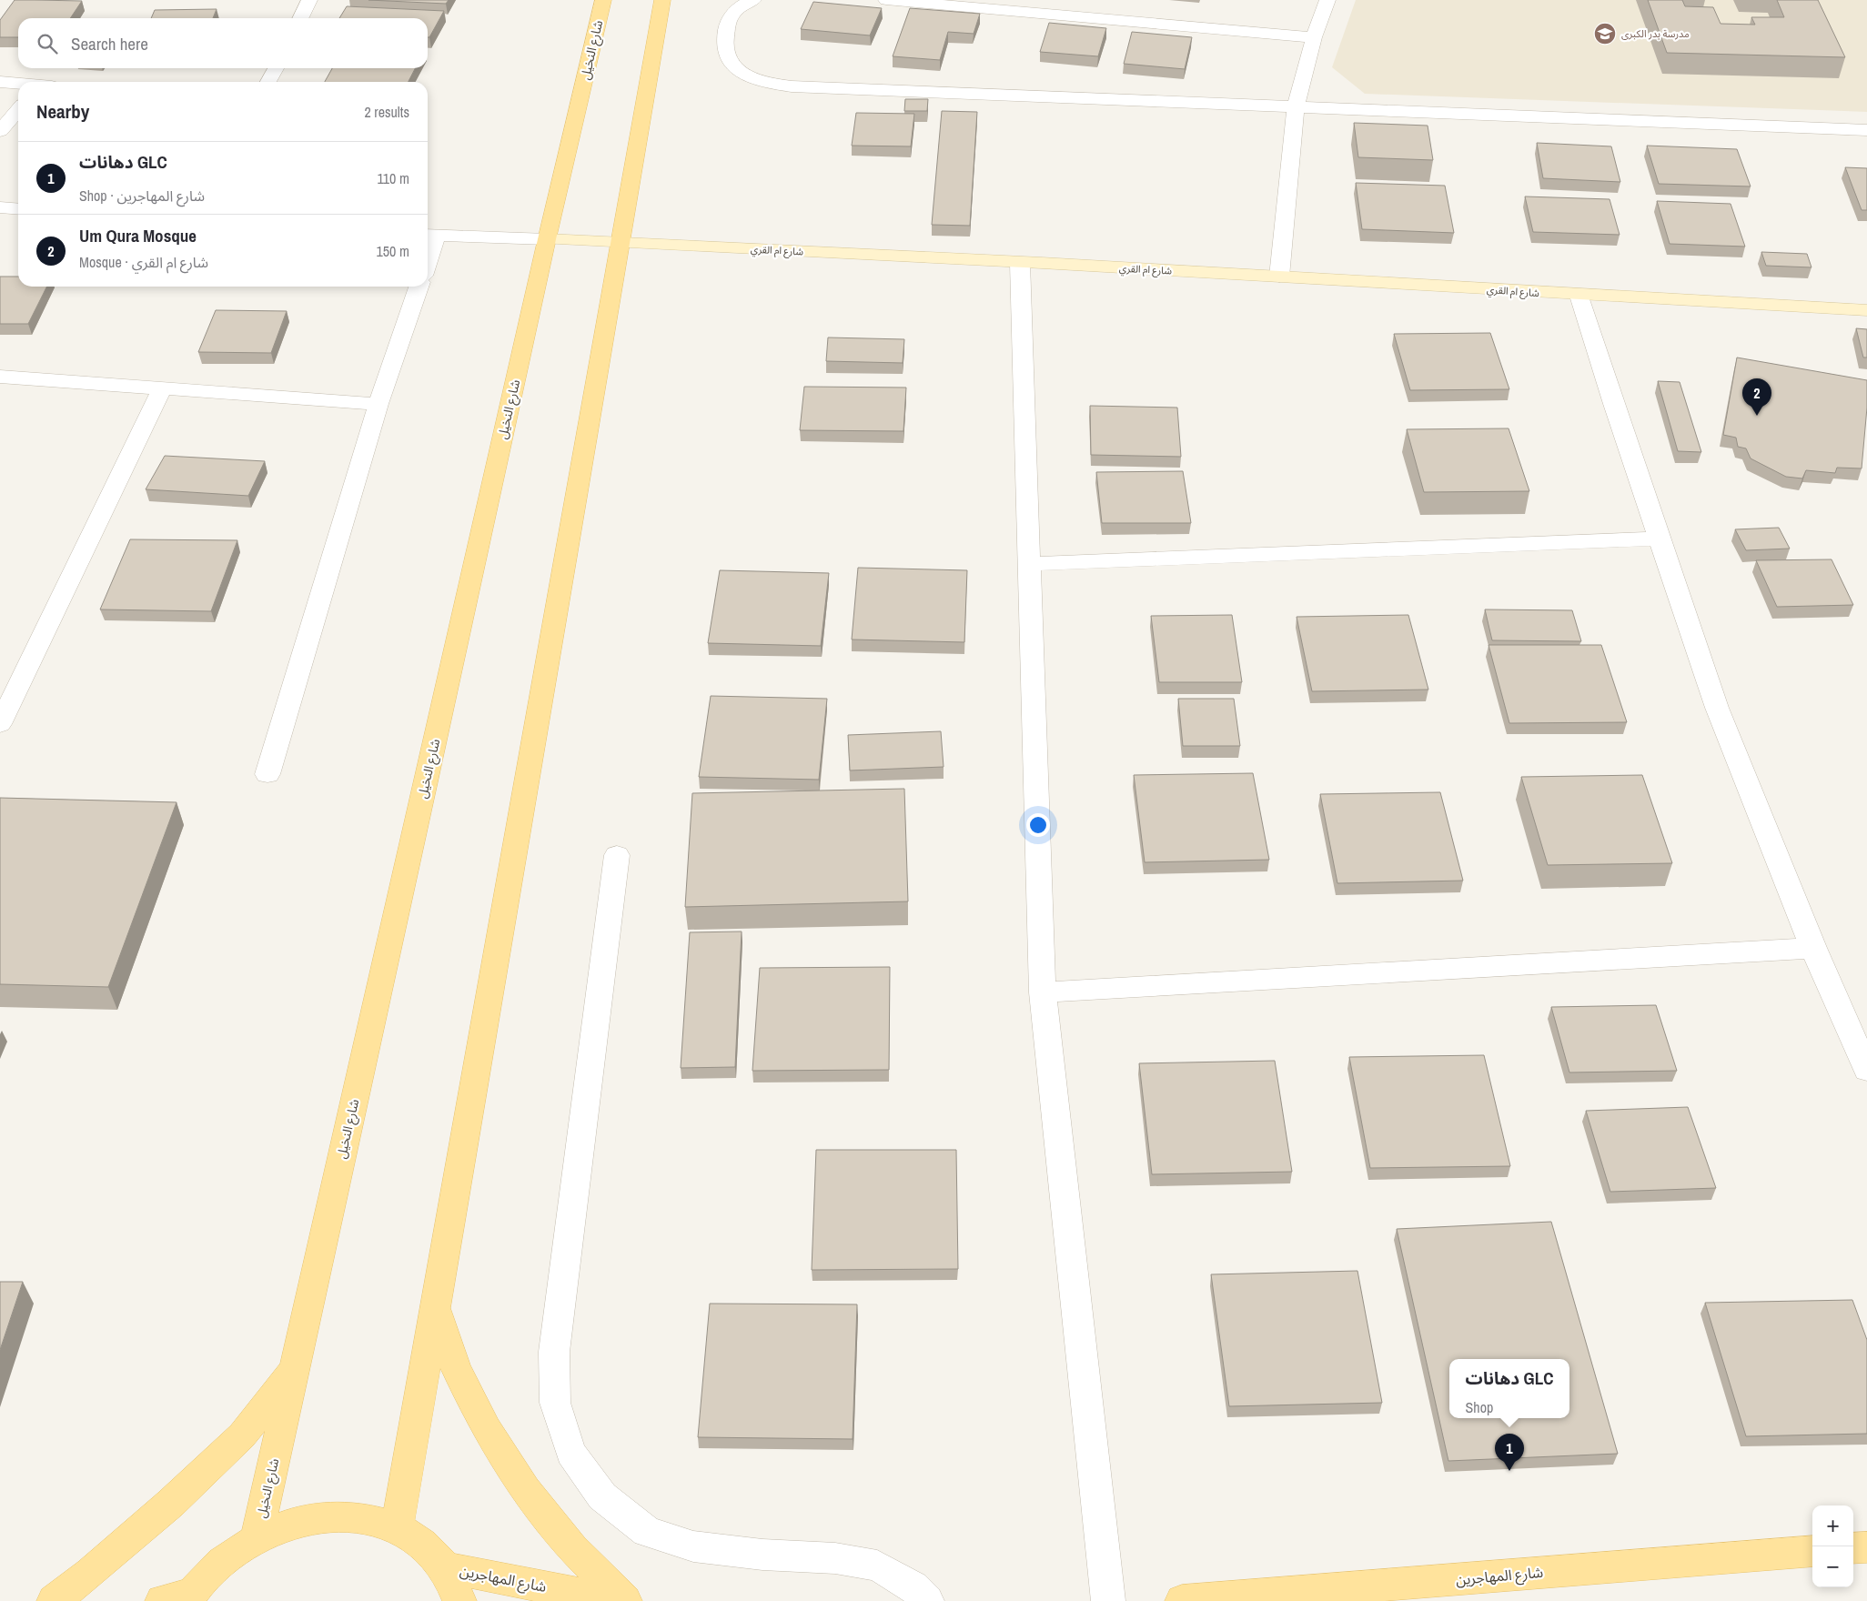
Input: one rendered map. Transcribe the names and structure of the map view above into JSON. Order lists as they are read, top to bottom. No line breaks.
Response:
{"streets":{"main road":["شارع النخيل","شارع المهاجرين"],"street":["شارع ام القري"]},"crossings":[["شارع النخيل","شارع ام القري"]],"places":{"school or university":["مدرسة بدر الكبرى"]},"page":{"search":"Search here","heading":["Nearby","2 results"],"list":[{"mark":"1","name":"دهانات GLC","note":"Shop · شارع المهاجرين","value":"110 m"},{"mark":"2","name":"Um Qura Mosque","note":"Mosque · شارع ام القري","value":"150 m"}],"pins":["2","1"],"popup":["دهانات GLC","Shop"],"map_buttons":["+","−"]}}
